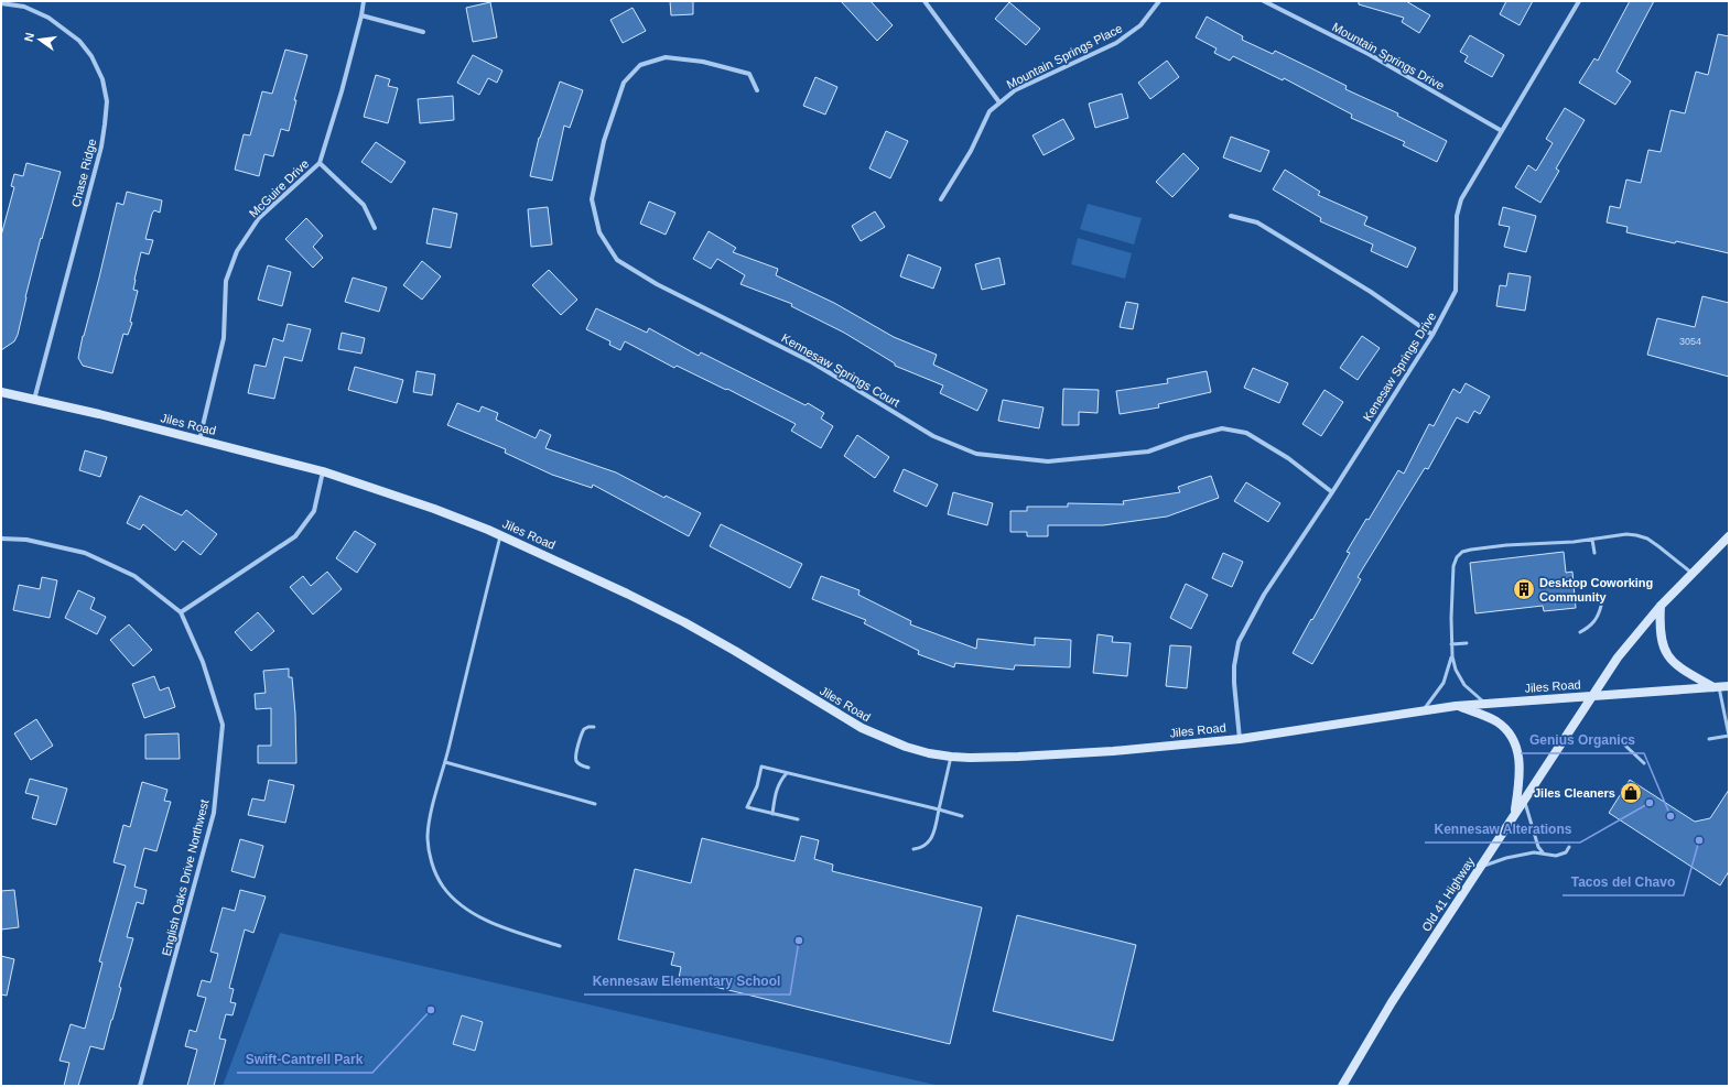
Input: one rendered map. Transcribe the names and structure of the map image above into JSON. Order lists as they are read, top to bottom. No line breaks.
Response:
{"streets":{"street":["Mountain Springs Place","Mountain Springs Drive","Chase Ridge","McGuire Drive","Kenesaw Springs Drive","Kennesaw Springs Court","Jiles Road","English Oaks Drive Northwest","Old 41 Highway"]},"crossings":[["Mountain Springs Drive","Kenesaw Springs Drive"],["Chase Ridge","Jiles Road"],["McGuire Drive","Jiles Road"],["Kenesaw Springs Drive","Kennesaw Springs Court"],["Kenesaw Springs Drive","Jiles Road"],["Jiles Road","Old 41 Highway"]],"places":{"building":["Desktop Coworking Community"],"shop":["Jiles Cleaners"],"other":["Kennesaw Alterations","Genius Organics","Tacos del Chavo","Kennesaw Elementary School","Swift-Cantrell Park"]},"house_numbers":["3054"],"north":"left"}
